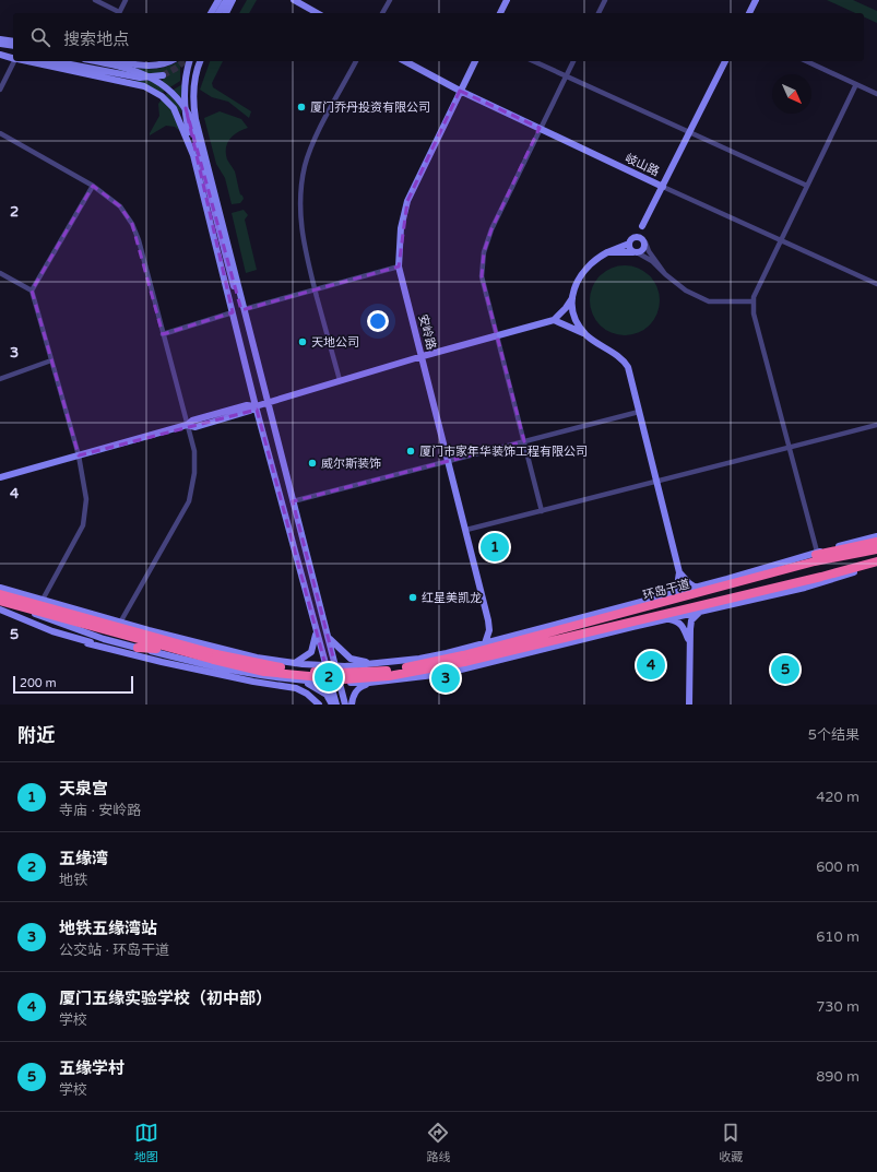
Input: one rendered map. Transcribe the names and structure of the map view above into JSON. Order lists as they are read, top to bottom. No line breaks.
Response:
{"streets":{"highway":["环岛干道"],"main road":["岐山路","安岭路"]},"crossings":[["岐山路","安岭路"]],"places":["厦门乔丹投资有限公司","天地公司","厦门市家年华装饰工程有限公司","威尔斯装饰","红星美凯龙"],"scale_bar":"200 m","north":"bottom right","page":{"search":"搜索地点","pins":["1","4","5","2","3"],"scale":"200 m","heading":["附近","5个结果"],"list":[{"mark":"1","name":"天泉宫","note":"寺庙 · 安岭路","value":"420 m"},{"mark":"2","name":"五缘湾","note":"地铁","value":"600 m"},{"mark":"3","name":"地铁五缘湾站","note":"公交站 · 环岛干道","value":"610 m"},{"mark":"4","name":"厦门五缘实验学校（初中部）","note":"学校","value":"730 m"},{"mark":"5","name":"五缘学村","note":"学校","value":"890 m"}],"nav":["地图","路线","收藏"]},"grid":{"rows":["2","3","4","5"]}}
